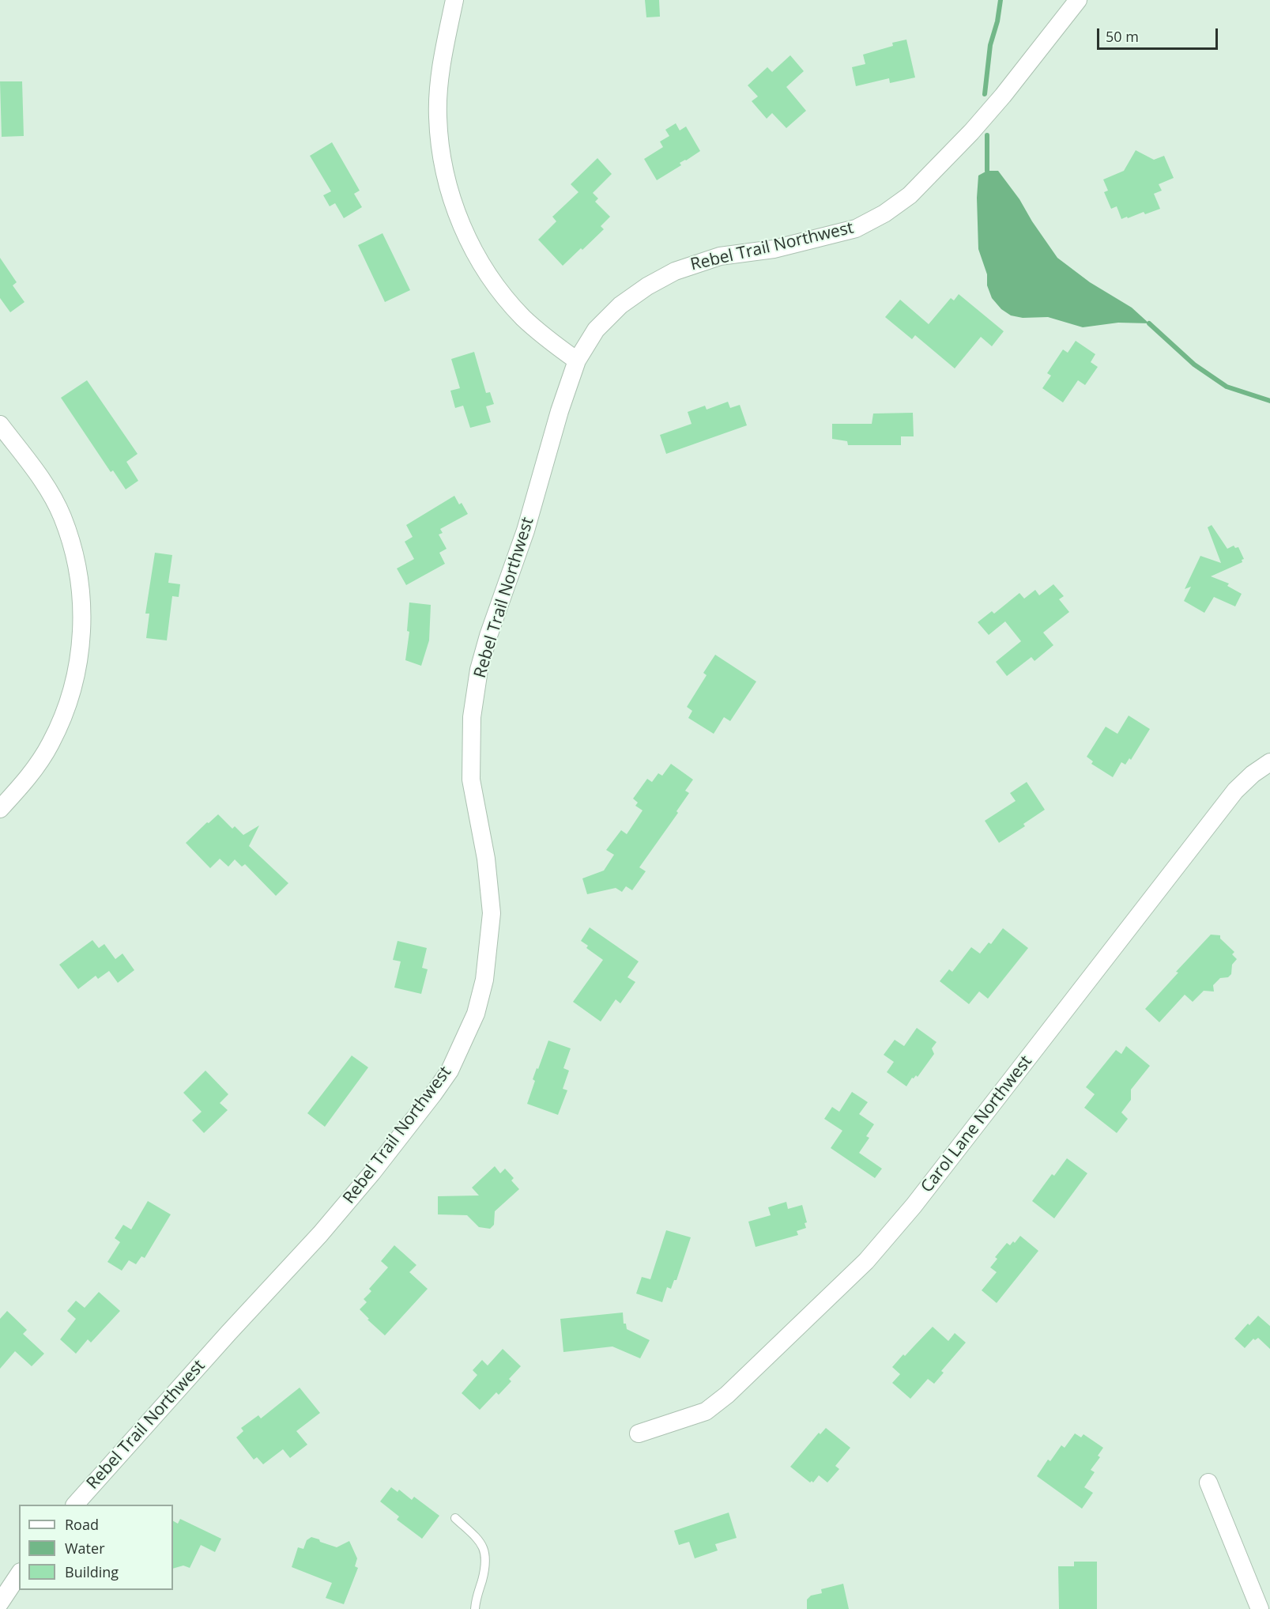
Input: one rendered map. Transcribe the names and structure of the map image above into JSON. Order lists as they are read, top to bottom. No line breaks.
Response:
{"streets":{"street":["Rebel Trail Northwest","Carol Lane Northwest"]},"legend":["Road","Water","Building"],"scale_bar":"50 m"}
